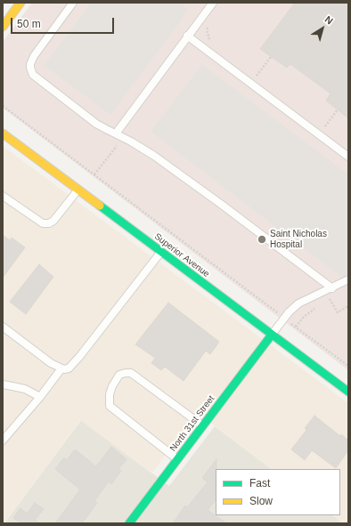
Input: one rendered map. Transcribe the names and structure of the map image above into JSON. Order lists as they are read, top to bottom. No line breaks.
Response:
{"streets":{"street":["Superior Avenue","North 31st Street"]},"crossings":[["Superior Avenue","North 31st Street"]],"places":["Saint Nicholas Hospital"],"legend":["Fast","Slow"],"scale_bar":"50 m","north":"top right"}
